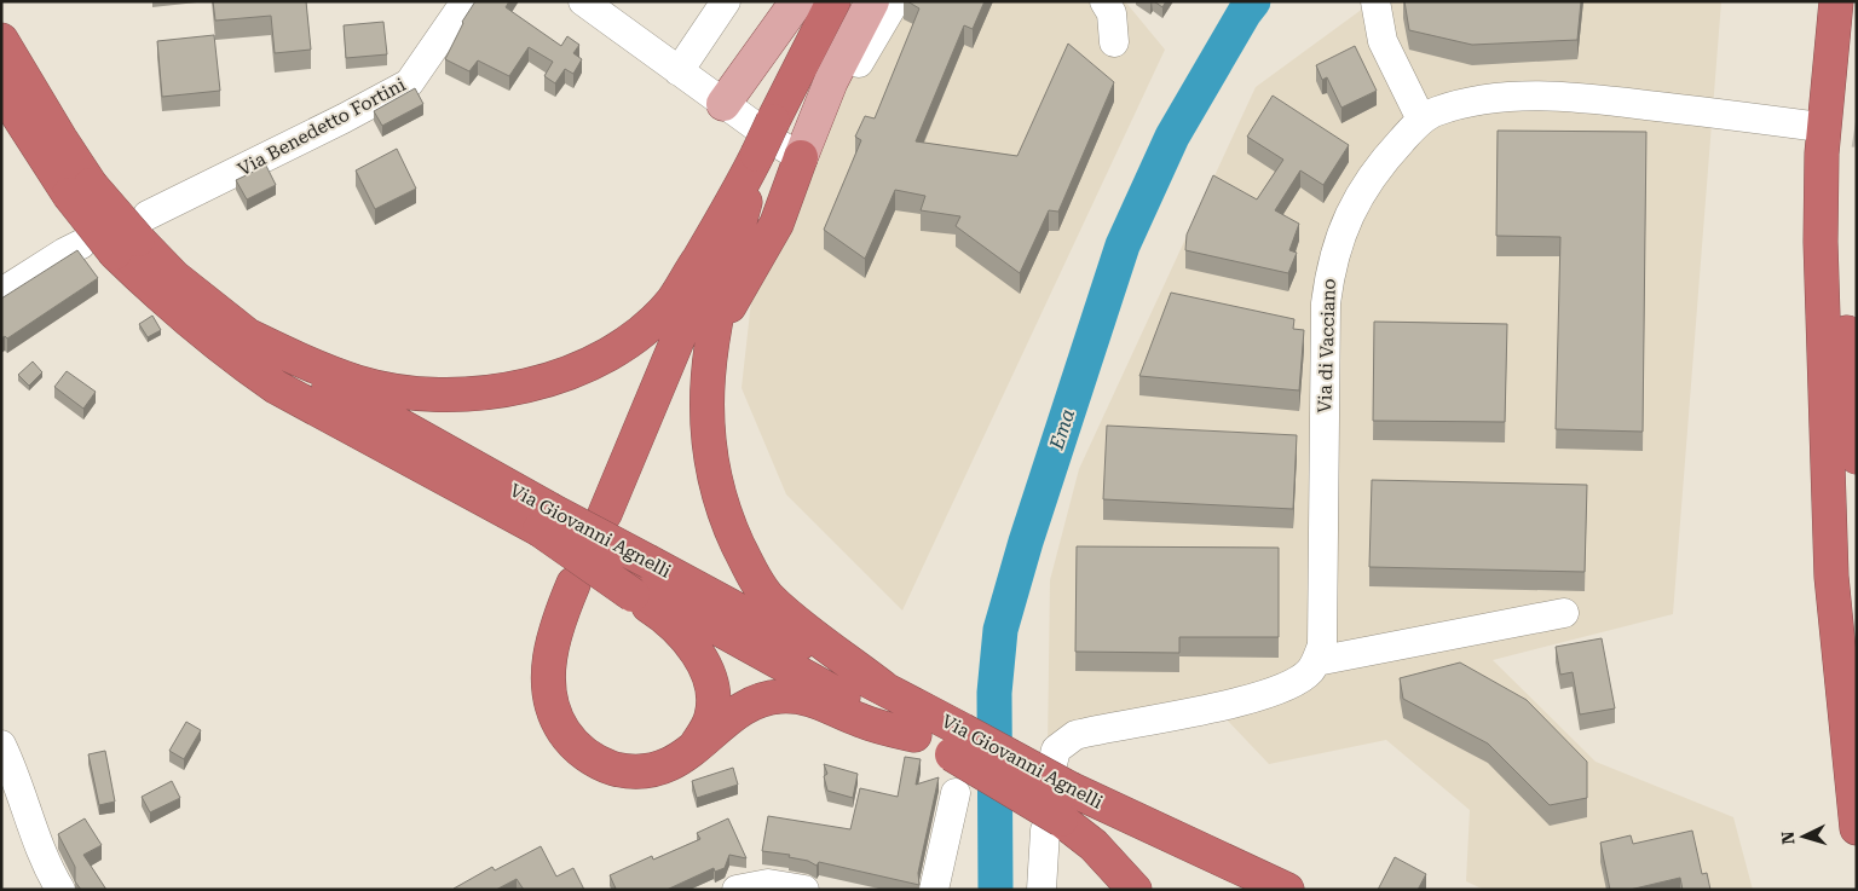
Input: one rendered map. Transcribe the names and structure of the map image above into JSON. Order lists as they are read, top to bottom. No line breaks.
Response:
{"streets":{"highway":["Via Giovanni Agnelli"],"street":["Via Benedetto Fortini","Via di Vacciano"]},"crossings":[["Via Benedetto Fortini","Via Giovanni Agnelli"]],"water":["Ema"],"north":"left"}
